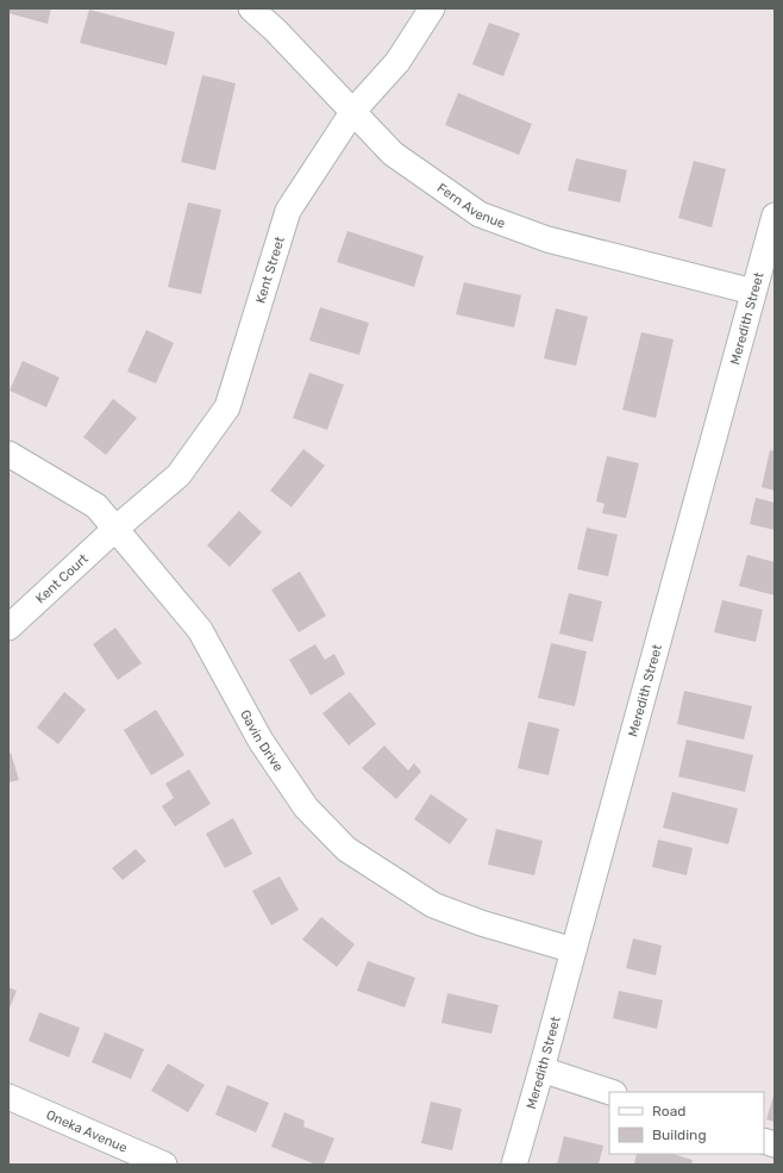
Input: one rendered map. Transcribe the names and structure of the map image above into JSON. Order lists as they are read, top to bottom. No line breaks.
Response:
{"streets":{"street":["Fern Avenue","Kent Street","Meredith Street","Kent Court","Gavin Drive","Oneka Avenue"]},"crossings":[["Fern Avenue","Kent Street"],["Fern Avenue","Meredith Street"],["Kent Street","Kent Court"],["Kent Street","Gavin Drive"],["Meredith Street","Gavin Drive"],["Kent Court","Gavin Drive"]],"legend":["Road","Building"]}
